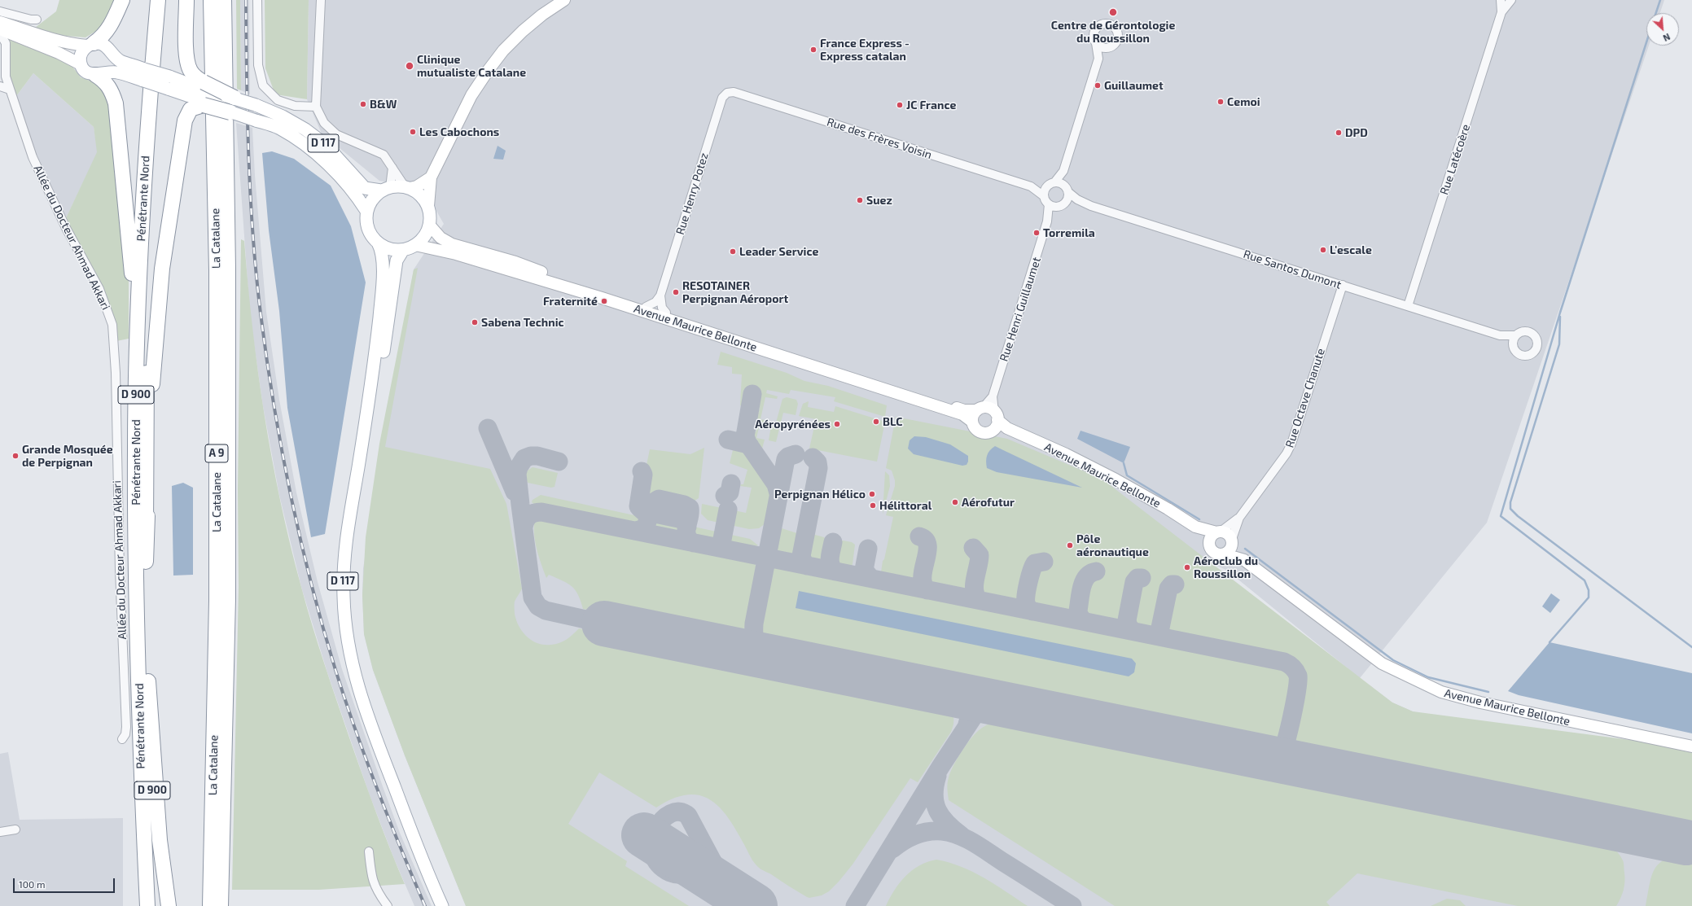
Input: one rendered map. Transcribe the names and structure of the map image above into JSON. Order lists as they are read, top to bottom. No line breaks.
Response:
{"streets":{"highway":["Pénétrante Nord","La Catalane","D 900","A 9"],"main road":["D 117"],"street":["Rue des Frères Voisin","Rue Latécoère","Rue Henry Potez","Allée du Docteur Ahmad Akkari","Rue Santos Dumont","Rue Henri Guillaumet","Avenue Maurice Bellonte","Rue Octave Chanute"]},"crossings":[["Rue des Frères Voisin","Rue Henry Potez"],["Rue des Frères Voisin","Rue Santos Dumont"],["Rue des Frères Voisin","Rue Henri Guillaumet"],["D 117","Avenue Maurice Bellonte"],["Rue Latécoère","Rue Santos Dumont"],["Rue Santos Dumont","Rue Henri Guillaumet"],["Rue Santos Dumont","Rue Octave Chanute"],["Rue Henri Guillaumet","Avenue Maurice Bellonte"],["Avenue Maurice Bellonte","Rue Octave Chanute"]],"places":["Centre de Gérontologie du Roussillon","France Express - Express catalan","Clinique mutualiste Catalane","Guillaumet","Cemoi","B&W","JC France","Les Cabochons","DPD","Suez","Torremila","L'escale","Leader Service","RESOTAINER Perpignan Aéroport","Fraternité","Sabena Technic","BLC","Aéropyrénées","Grande Mosquée de Perpignan","Perpignan Hélico","Aérofutur","Hélittoral","Pôle aéronautique","Aéroclub du Roussillon"],"scale_bar":"100 m","north":"bottom right"}
